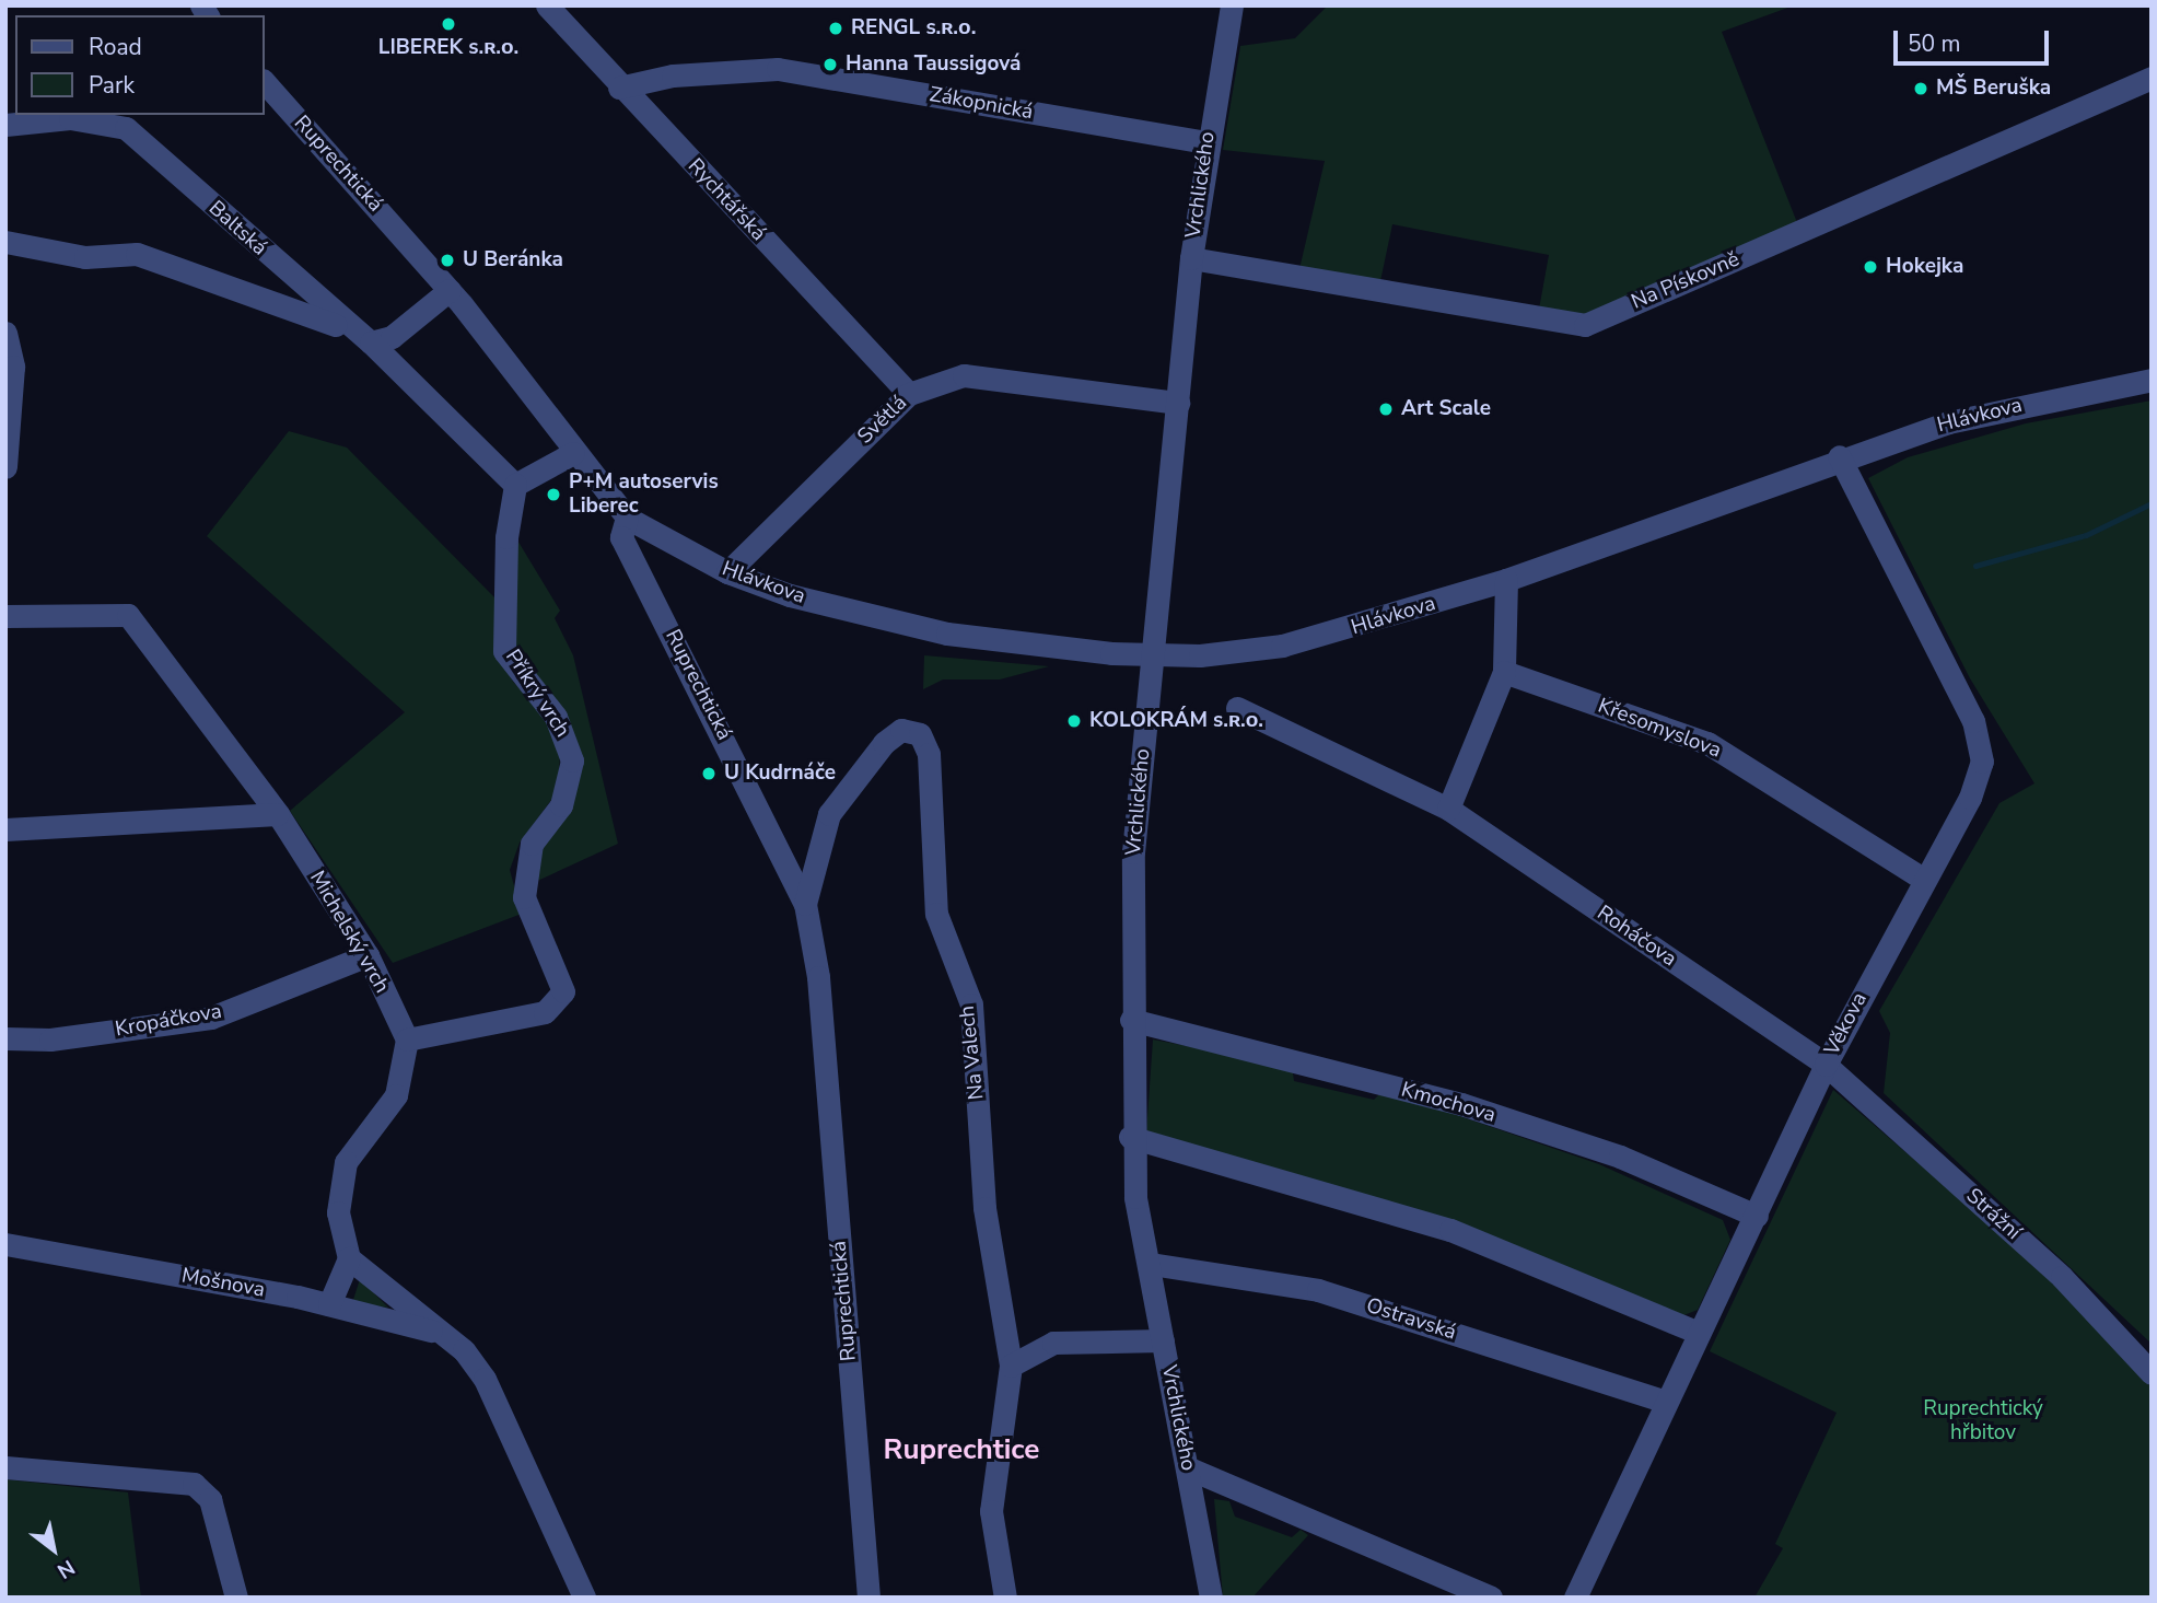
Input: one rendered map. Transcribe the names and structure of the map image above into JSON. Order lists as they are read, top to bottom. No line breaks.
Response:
{"streets":{"street":["Zákopnická","Ruprechtická","Vrchlického","Rychtářská","Baltská","Na Pískovně","Hlávkova","Světlá","Příkrý vrch","Křesomyslova","Michelský vrch","Roháčova","Kropáčkova","Věkova","Na Valech","Kmochova","Strážní","Mošnova","Ostravská"]},"crossings":[["Zákopnická","Vrchlického"],["Zákopnická","Rychtářská"],["Ruprechtická","Hlávkova"],["Ruprechtická","Na Valech"],["Vrchlického","Na Pískovně"],["Vrchlického","Hlávkova"],["Vrchlického","Světlá"],["Vrchlického","Kmochova"],["Vrchlického","Ostravská"],["Rychtářská","Světlá"],["Hlávkova","Světlá"],["Hlávkova","Věkova"],["Příkrý vrch","Michelský vrch"],["Křesomyslova","Věkova"],["Michelský vrch","Kropáčkova"],["Roháčova","Věkova"],["Roháčova","Strážní"],["Věkova","Kmochova"],["Věkova","Strážní"],["Věkova","Ostravská"]],"districts":["Ruprechtice"],"parks":["Ruprechtický hřbitov"],"places":["LIBEREK s.ʀ.ᴏ.","RENGL s.ʀ.ᴏ.","Hanna Taussigová","MŠ Beruška","U Beránka","Hokejka","Art Scale","P+M autoservis Liberec","KOLOKRÁM s.ʀ.ᴏ.","U Kudrnáče"],"legend":["Road","Park"],"scale_bar":"50 m","north":"bottom right"}
